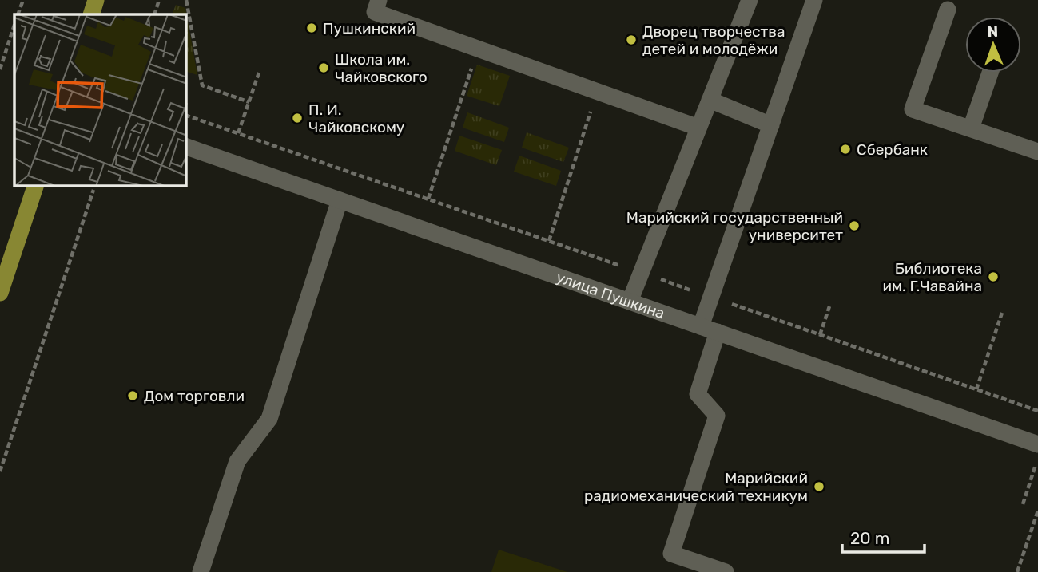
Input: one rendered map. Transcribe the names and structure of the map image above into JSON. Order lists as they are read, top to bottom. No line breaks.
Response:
{"streets":{"street":["улица Пушкина"]},"places":["Пушкинский","Дворец творчества детей и молодёжи","Школа им. Чайковского","П. И. Чайковскому","Сбербанк","Марийский государственный университет","Библиотека им. Г.Чавайна","Дом торговли","Марийский радиомеханический техникум"],"scale_bar":"20 m","north":"top"}
